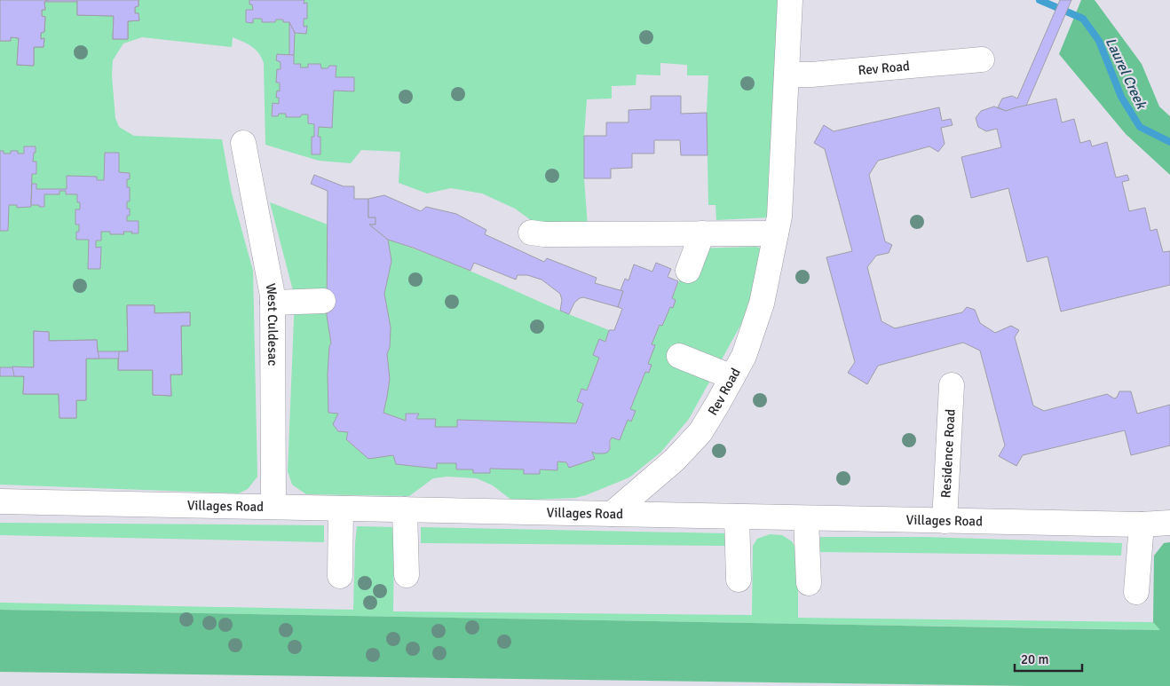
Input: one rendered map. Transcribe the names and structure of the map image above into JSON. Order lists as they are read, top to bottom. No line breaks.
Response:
{"streets":{"lane":["Rev Road","West Culdesac","Residence Road","Villages Road"]},"crossings":[["Rev Road","Villages Road"],["West Culdesac","Villages Road"],["Residence Road","Villages Road"]],"water":["Laurel Creek"],"scale_bar":"20 m"}
